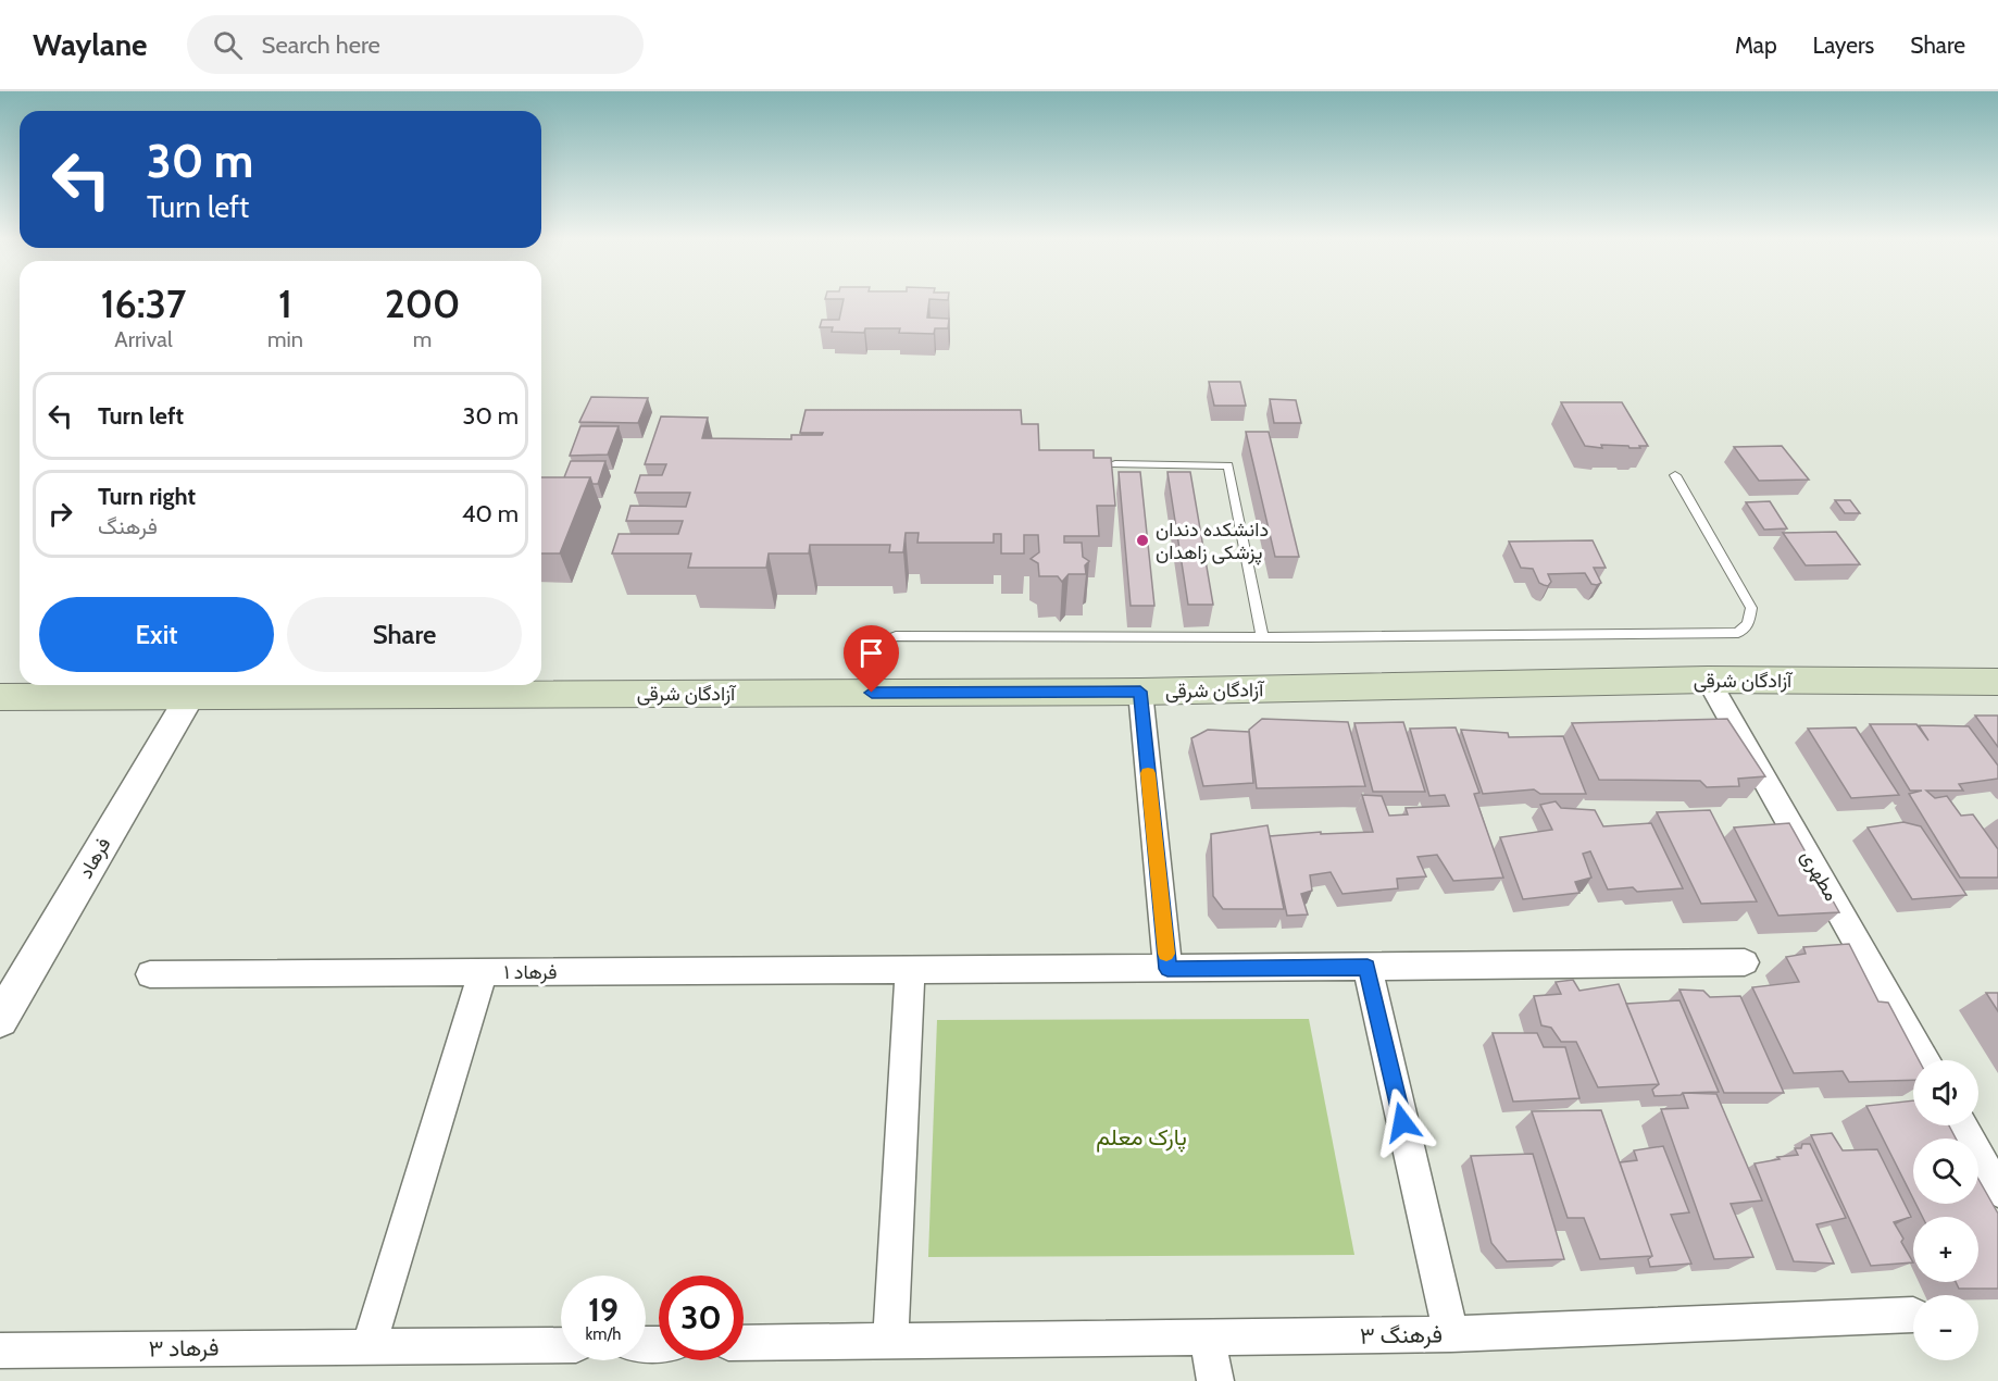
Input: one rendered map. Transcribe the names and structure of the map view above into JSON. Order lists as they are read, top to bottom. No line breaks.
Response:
{"streets":{"main road":["آزادگان شرقی"],"street":["فرهاد","مطهری","فرهاد ۱","فرهنگ ۳","فرهاد ۳"]},"crossings":[["آزادگان شرقی","فرهاد"],["آزادگان شرقی","مطهری"]],"parks":["پارک معلم"],"places":["دانشکده دندان پزشکی زاهدان"],"page":{"header":"Waylane","search":"Search here","nav":["Map","Layers","Share"],"turn":["30 m","Turn left"],"eta":["16:37","Arrival","1","min","200","m"],"list":[{"name":"Turn left","value":"30 m"},{"name":"Turn right","note":"فرهنگ","value":"40 m"}],"buttons":["Exit","Share"],"map_buttons":["+","−"],"speed":"19 km/h","limit":"30"}}
